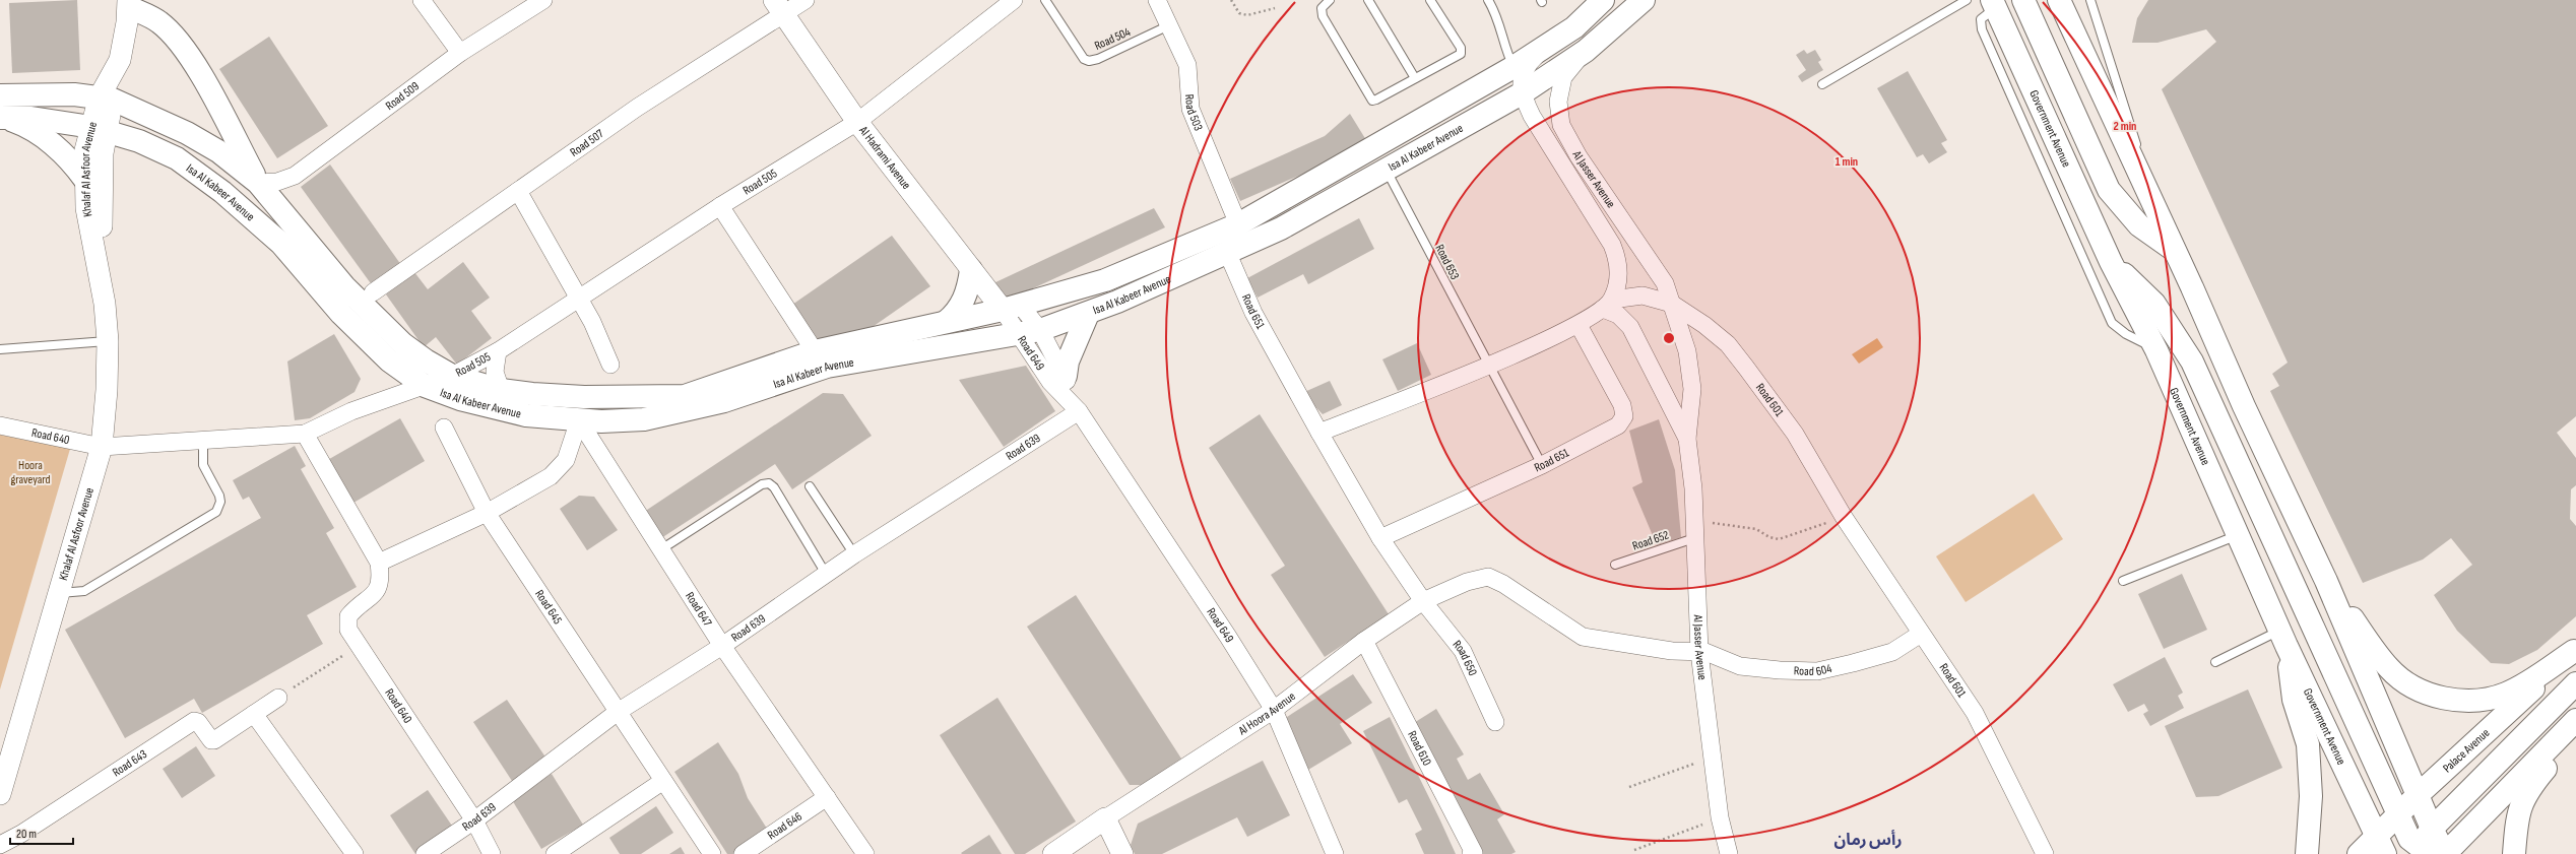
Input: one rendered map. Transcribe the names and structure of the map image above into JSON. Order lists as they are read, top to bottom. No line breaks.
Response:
{"streets":{"main road":["Government Avenue","Isa Al Kabeer Avenue","Palace Avenue"],"street":["Road 509","Road 503","Road 507","Al Hadrami Avenue","Khalaf Al Asfoor Avenue","Al Jasser Avenue","Road 505","Road 651","Road 649","Road 601","Road 640","Road 639","Road 645","Road 647","Road 650","Road 604","Al Hoora Avenue","Road 610","Road 643","Road 646"],"lane":["Road 504","Road 653","Road 652"]},"crossings":[["Road 504","Road 503"],["Road 509","Isa Al Kabeer Avenue"],["Road 503","Isa Al Kabeer Avenue"],["Government Avenue","Palace Avenue"],["Road 507","Al Hadrami Avenue"],["Isa Al Kabeer Avenue","Al Hadrami Avenue"],["Isa Al Kabeer Avenue","Khalaf Al Asfoor Avenue"],["Isa Al Kabeer Avenue","Al Jasser Avenue"],["Isa Al Kabeer Avenue","Road 505"],["Isa Al Kabeer Avenue","Road 653"],["Isa Al Kabeer Avenue","Road 651"],["Isa Al Kabeer Avenue","Road 649"],["Isa Al Kabeer Avenue","Road 647"],["Al Hadrami Avenue","Road 505"],["Al Hadrami Avenue","Road 649"],["Khalaf Al Asfoor Avenue","Road 640"],["Al Jasser Avenue","Road 601"],["Al Jasser Avenue","Road 652"],["Al Jasser Avenue","Road 604"],["Road 505","Road 640"],["Road 653","Road 651"],["Road 651","Road 650"],["Road 651","Al Hoora Avenue"],["Road 649","Road 639"],["Road 649","Al Hoora Avenue"],["Road 601","Road 604"],["Road 640","Road 639"],["Road 639","Road 645"],["Road 639","Road 647"],["Road 647","Road 646"],["Road 650","Al Hoora Avenue"],["Al Hoora Avenue","Road 610"]],"districts":["رأس رمان"],"parks":["Hoora graveyard"],"scale_bar":"20 m","rings":["2 min","1 min"]}
